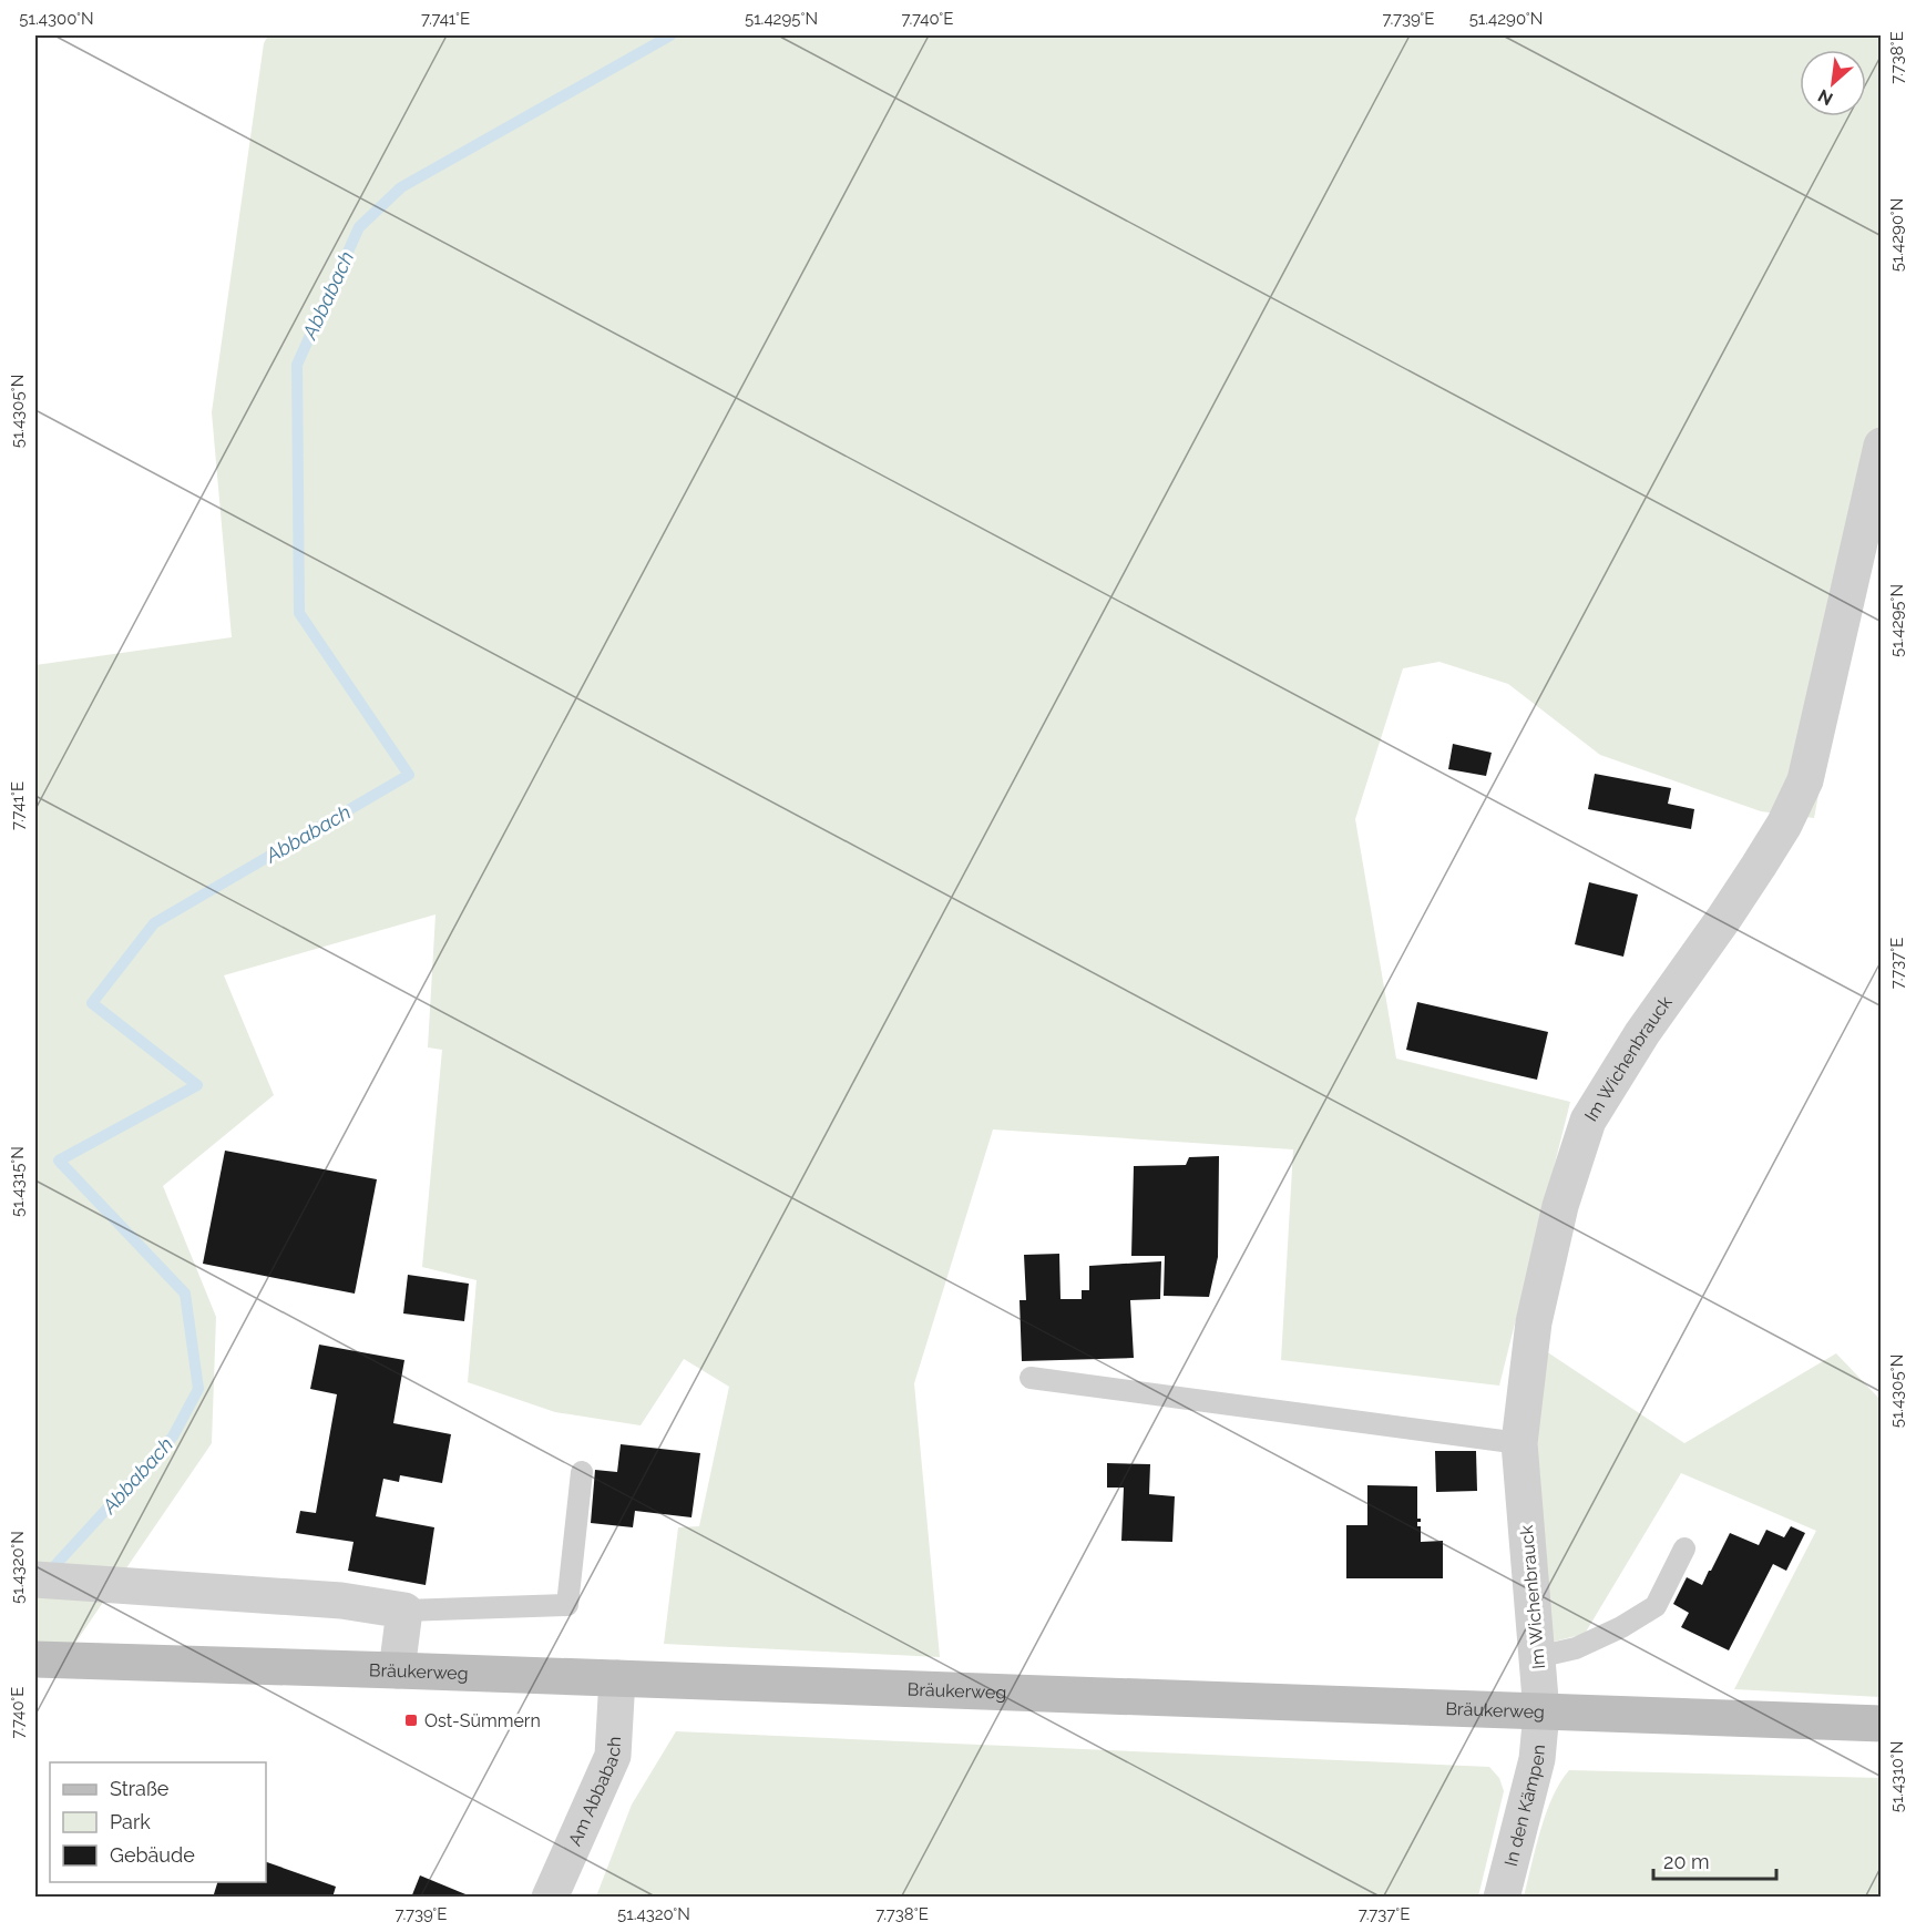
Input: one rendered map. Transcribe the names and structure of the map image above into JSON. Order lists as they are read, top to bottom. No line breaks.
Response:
{"streets":{"main road":["Bräukerweg"],"street":["Im Wichenbrauck","Am Abbabach","In den Kämpen"]},"crossings":[["Im Wichenbrauck","Bräukerweg"],["Im Wichenbrauck","In den Kämpen"],["Bräukerweg","Am Abbabach"],["Bräukerweg","In den Kämpen"]],"water":["Abbabach"],"places":{"transit":["Ost-Sümmern"]},"legend":["Straße","Park","Gebäude"],"scale_bar":"20 m","north":"bottom left","coordinates":["51.4300°N","7.741°E","51.4295°N","7.740°E","7.739°E","51.4290°N","7.738°E","51.4305°N","7.737°E","51.4315°N","51.4320°N","51.4310°N"]}
